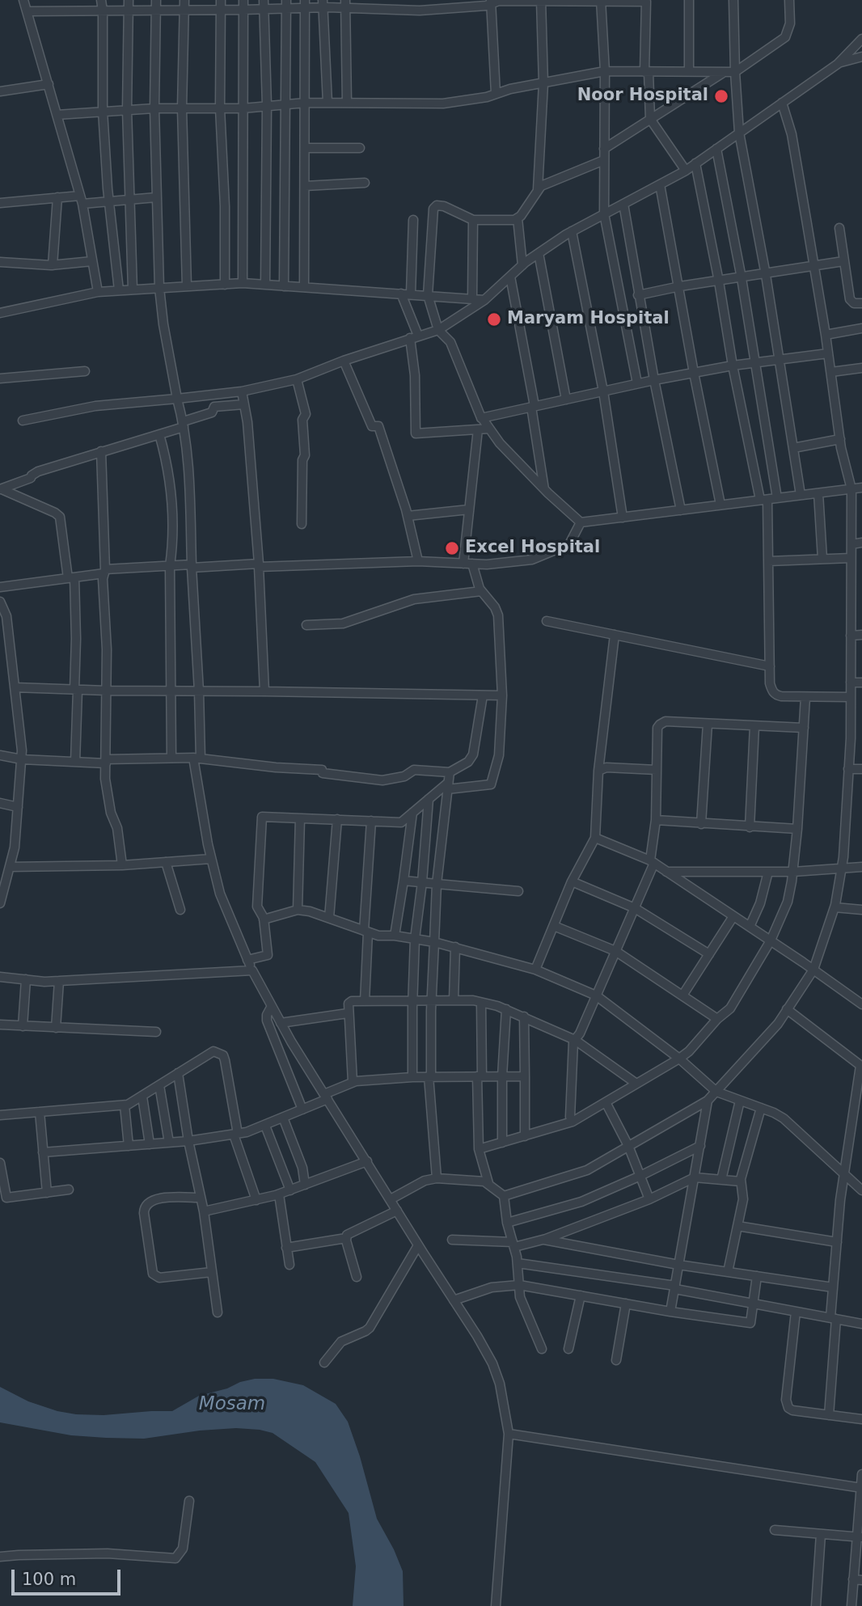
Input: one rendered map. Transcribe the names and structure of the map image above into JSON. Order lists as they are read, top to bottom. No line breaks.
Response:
{"water":["Mosam"],"places":["Noor Hospital","Maryam Hospital","Excel Hospital"],"scale_bar":"100 m"}
